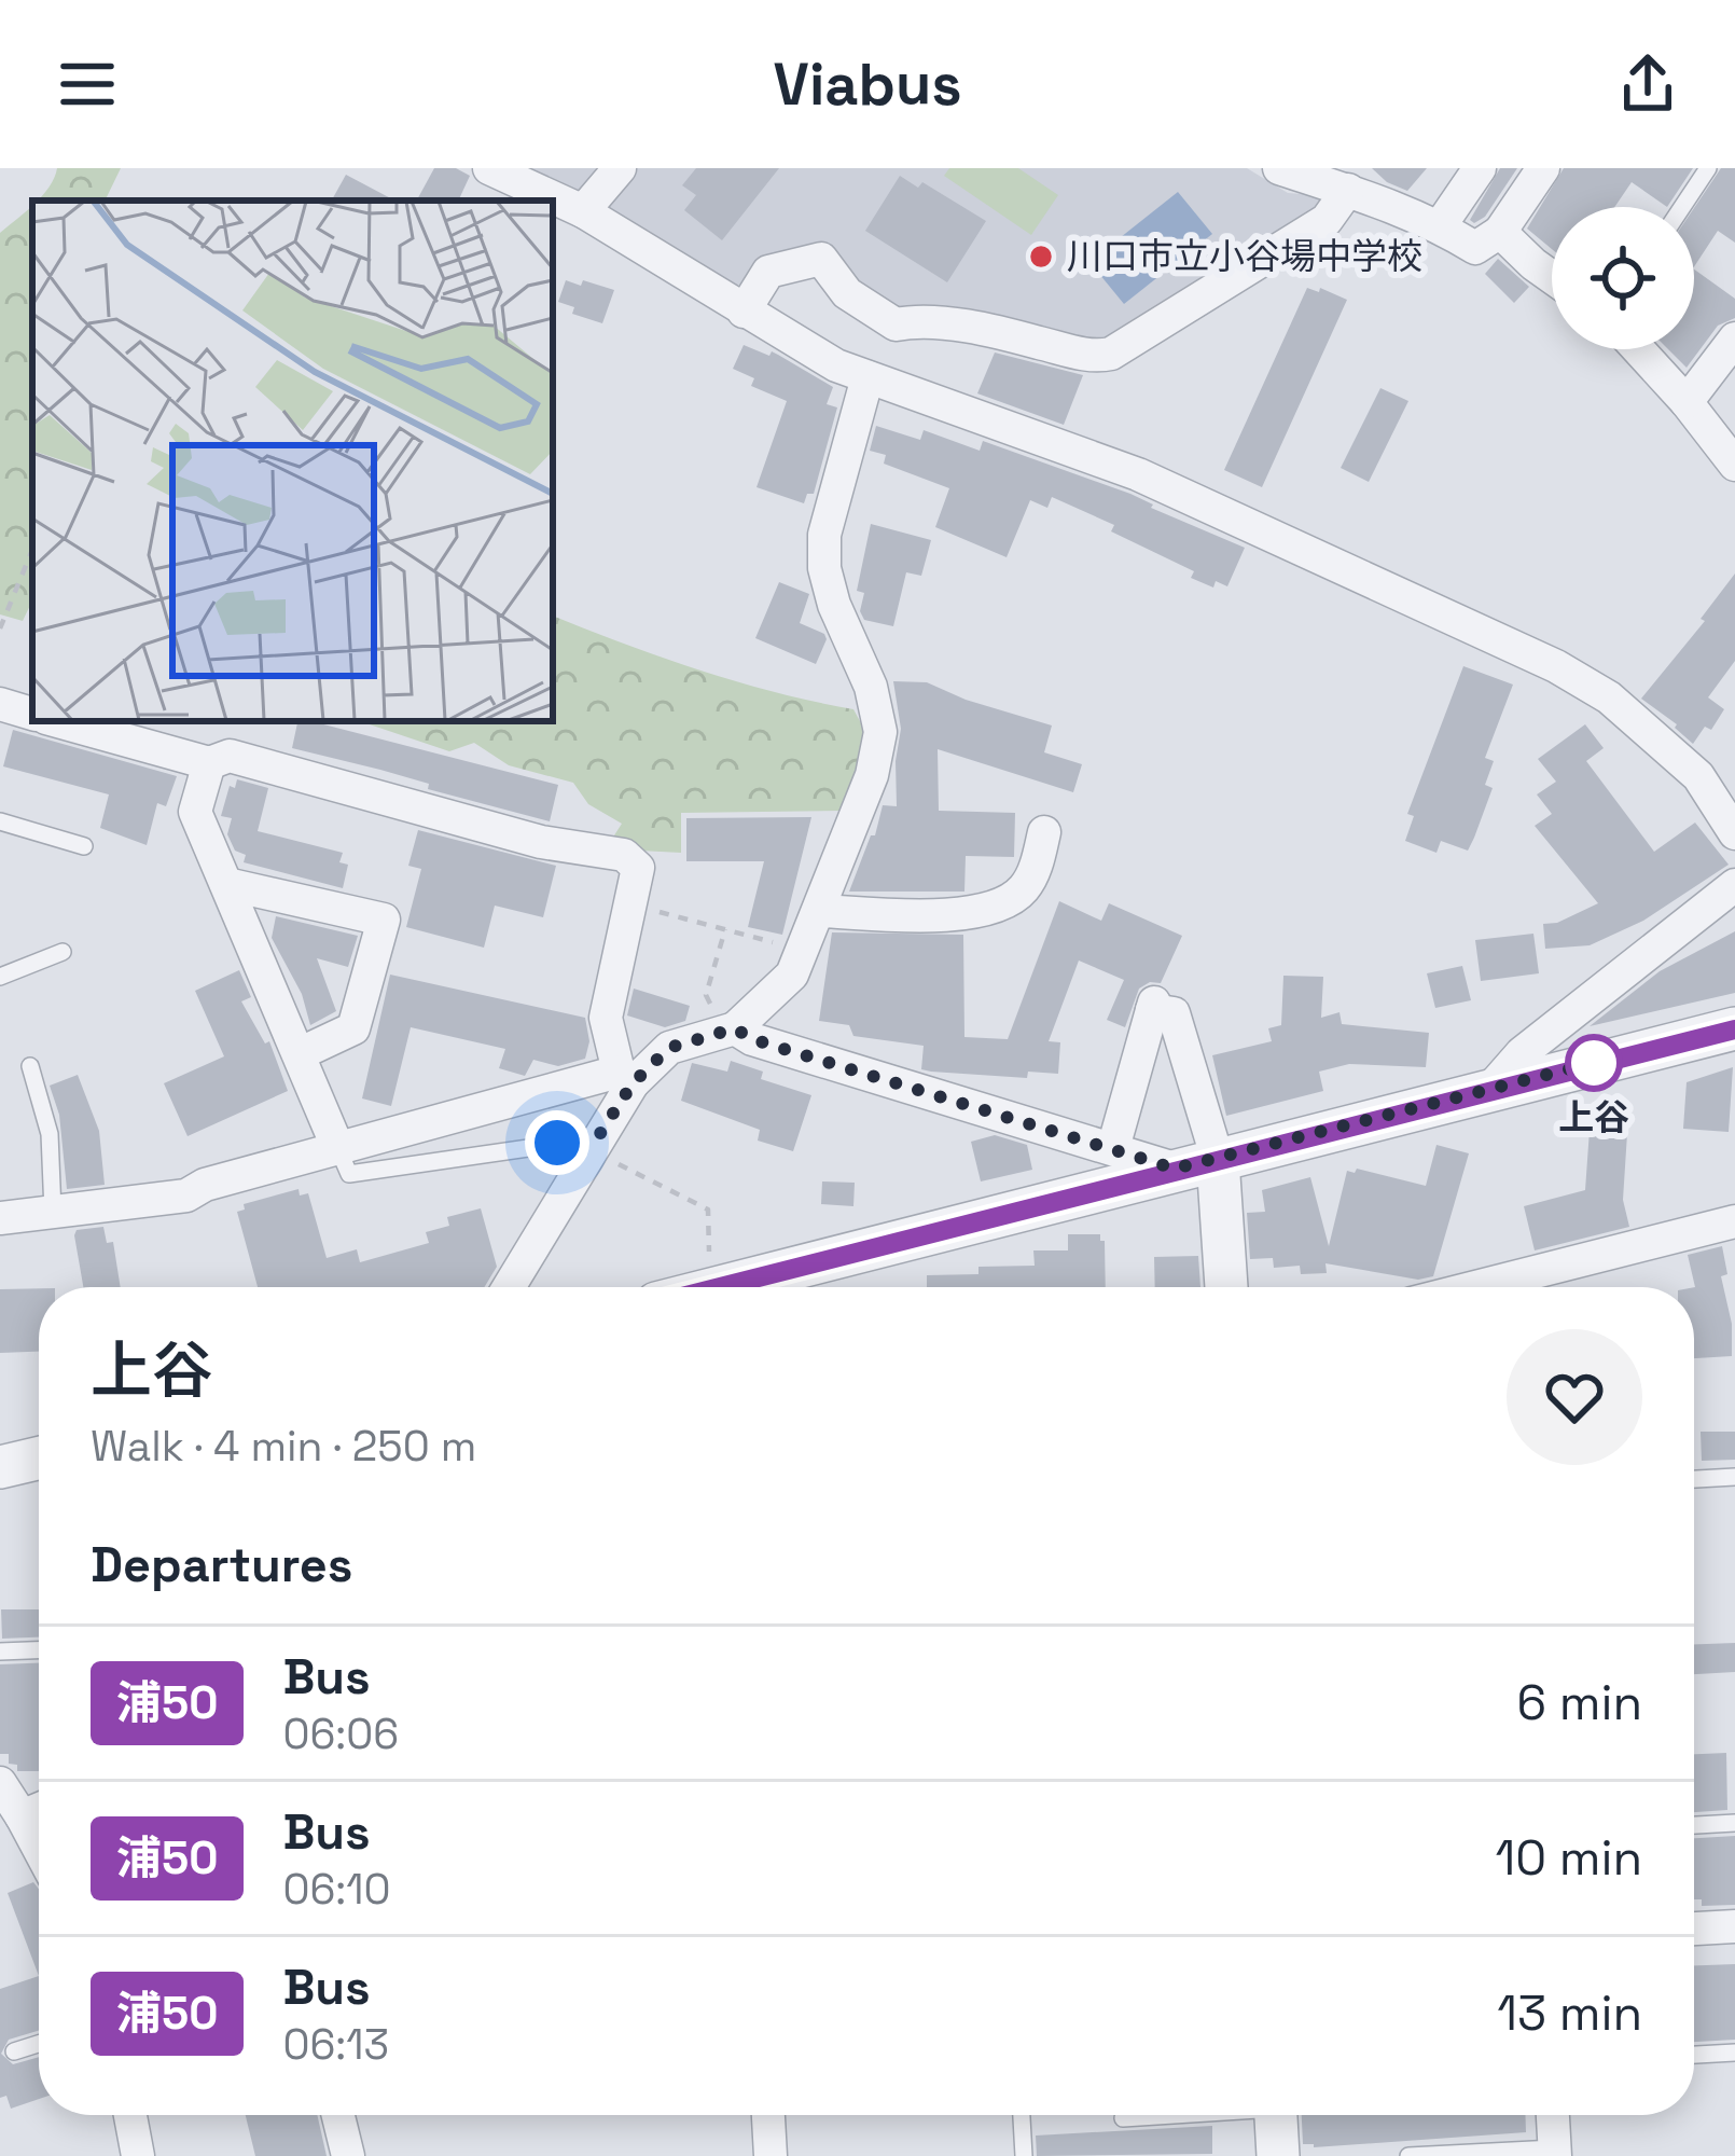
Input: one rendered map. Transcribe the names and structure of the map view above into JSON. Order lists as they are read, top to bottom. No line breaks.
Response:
{"places":["川口市立小谷場中学校","上谷"],"lines":["bus line 浦50"],"page":{"header":"Viabus","heading":[["上谷","Walk · 4 min · 250 m"],"Departures"],"list":[{"mark":"浦50","name":"Bus","note":"06:06","value":"6 min"},{"mark":"浦50","name":"Bus","note":"06:10","value":"10 min"},{"mark":"浦50","name":"Bus","note":"06:13","value":"13 min"}]}}
